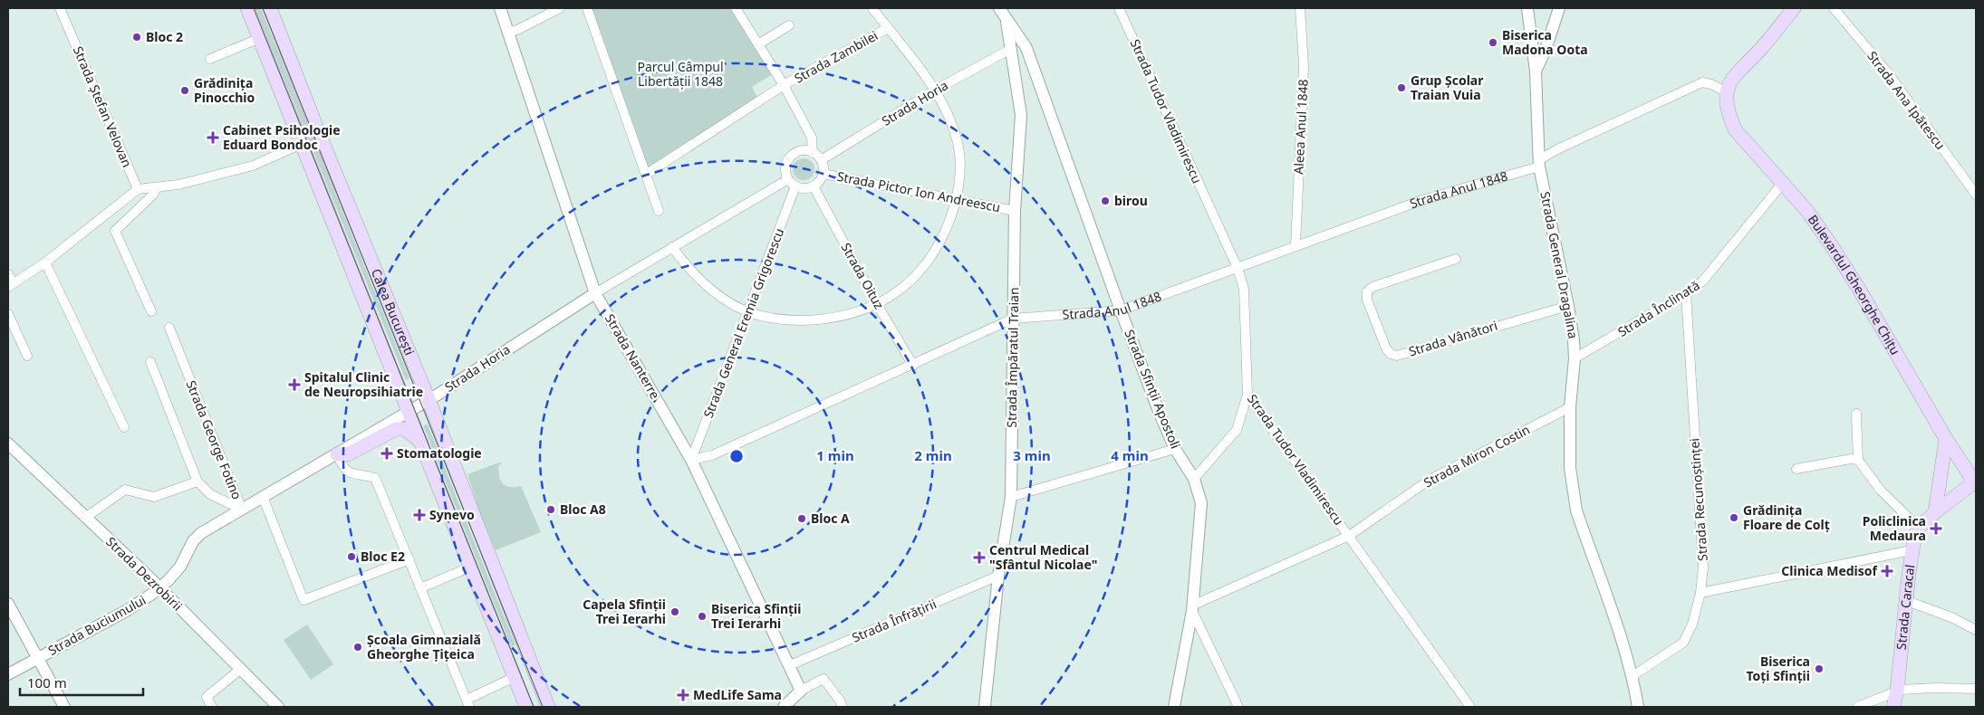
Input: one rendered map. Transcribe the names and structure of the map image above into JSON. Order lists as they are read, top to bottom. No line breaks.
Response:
{"streets":{"main road":["Bulevardul Gheorghe Chițu","Calea București","Strada Caracal"],"street":["Strada Zambilei","Strada Ana Ipătescu","Strada Horia","Strada Ștefan Velovan","Strada Tudor Vladimirescu","Aleea Anul 1848","Strada Anul 1848","Strada Pictor Ion Andreescu","Strada General Dragalina","Strada Oituz","Strada Înclinată","Strada General Eremia Grigorescu","Strada Vânători","Strada Nanterre","Strada Împăratul Traian","Strada Sfinții Apostoli","Strada George Fotino","Strada Miron Costin","Strada Recunoștinței","Strada Dezrobirii","Strada Înfrățirii","Strada Buciumului"]},"crossings":[["Strada Horia","Strada Pictor Ion Andreescu"],["Strada Horia","Strada Oituz"],["Strada Horia","Calea București"],["Strada Horia","Strada General Eremia Grigorescu"],["Strada Horia","Strada Nanterre"],["Strada Horia","Strada Împăratul Traian"],["Strada Horia","Strada George Fotino"],["Strada Horia","Strada Dezrobirii"],["Strada Horia","Strada Buciumului"],["Strada Tudor Vladimirescu","Strada Anul 1848"],["Strada Tudor Vladimirescu","Strada Miron Costin"],["Aleea Anul 1848","Strada Anul 1848"],["Strada Anul 1848","Strada General Dragalina"],["Strada Anul 1848","Strada Oituz"],["Strada Anul 1848","Bulevardul Gheorghe Chițu"],["Strada Anul 1848","Strada General Eremia Grigorescu"],["Strada Anul 1848","Strada Nanterre"],["Strada Anul 1848","Strada Împăratul Traian"],["Strada Anul 1848","Strada Sfinții Apostoli"],["Strada Pictor Ion Andreescu","Strada Oituz"],["Strada Pictor Ion Andreescu","Strada General Eremia Grigorescu"],["Strada Pictor Ion Andreescu","Strada Împăratul Traian"],["Strada General Dragalina","Strada Înclinată"],["Strada General Dragalina","Strada Vânători"],["Strada General Dragalina","Strada Miron Costin"],["Strada General Dragalina","Strada Recunoștinței"],["Strada Oituz","Strada General Eremia Grigorescu"],["Bulevardul Gheorghe Chițu","Strada Înclinată"],["Bulevardul Gheorghe Chițu","Strada Caracal"],["Strada Înclinată","Strada Recunoștinței"],["Strada General Eremia Grigorescu","Strada Nanterre"],["Strada Nanterre","Strada Înfrățirii"],["Strada Împăratul Traian","Strada Sfinții Apostoli"],["Strada Împăratul Traian","Strada Înfrățirii"],["Strada Sfinții Apostoli","Strada Miron Costin"],["Strada Dezrobirii","Strada Buciumului"]],"parks":["Parcul Câmpul Libertății 1848"],"places":{"other":["Bloc 2","Biserica Madona Oota","Grup Școlar Traian Vuia","Grădinița Pinocchio","birou","Bloc A8","Grădinița Floare de Colț","Bloc A","Bloc E2","Capela Sfinții Trei Ierarhi","Biserica Sfinții Trei Ierarhi","Școala Gimnazială Gheorghe Țițeica","Biserica Toți Sfinții"],"health":["Cabinet Psihologie Eduard Bondoc","Spitalul Clinic de Neuropsihiatrie","Stomatologie","Synevo","Policlinica Medaura","Centrul Medical \"Sfântul Nicolae\"","Clinica Medisof","MedLife Sama"]},"scale_bar":"100 m","rings":["1 min","2 min","3 min","4 min"]}
